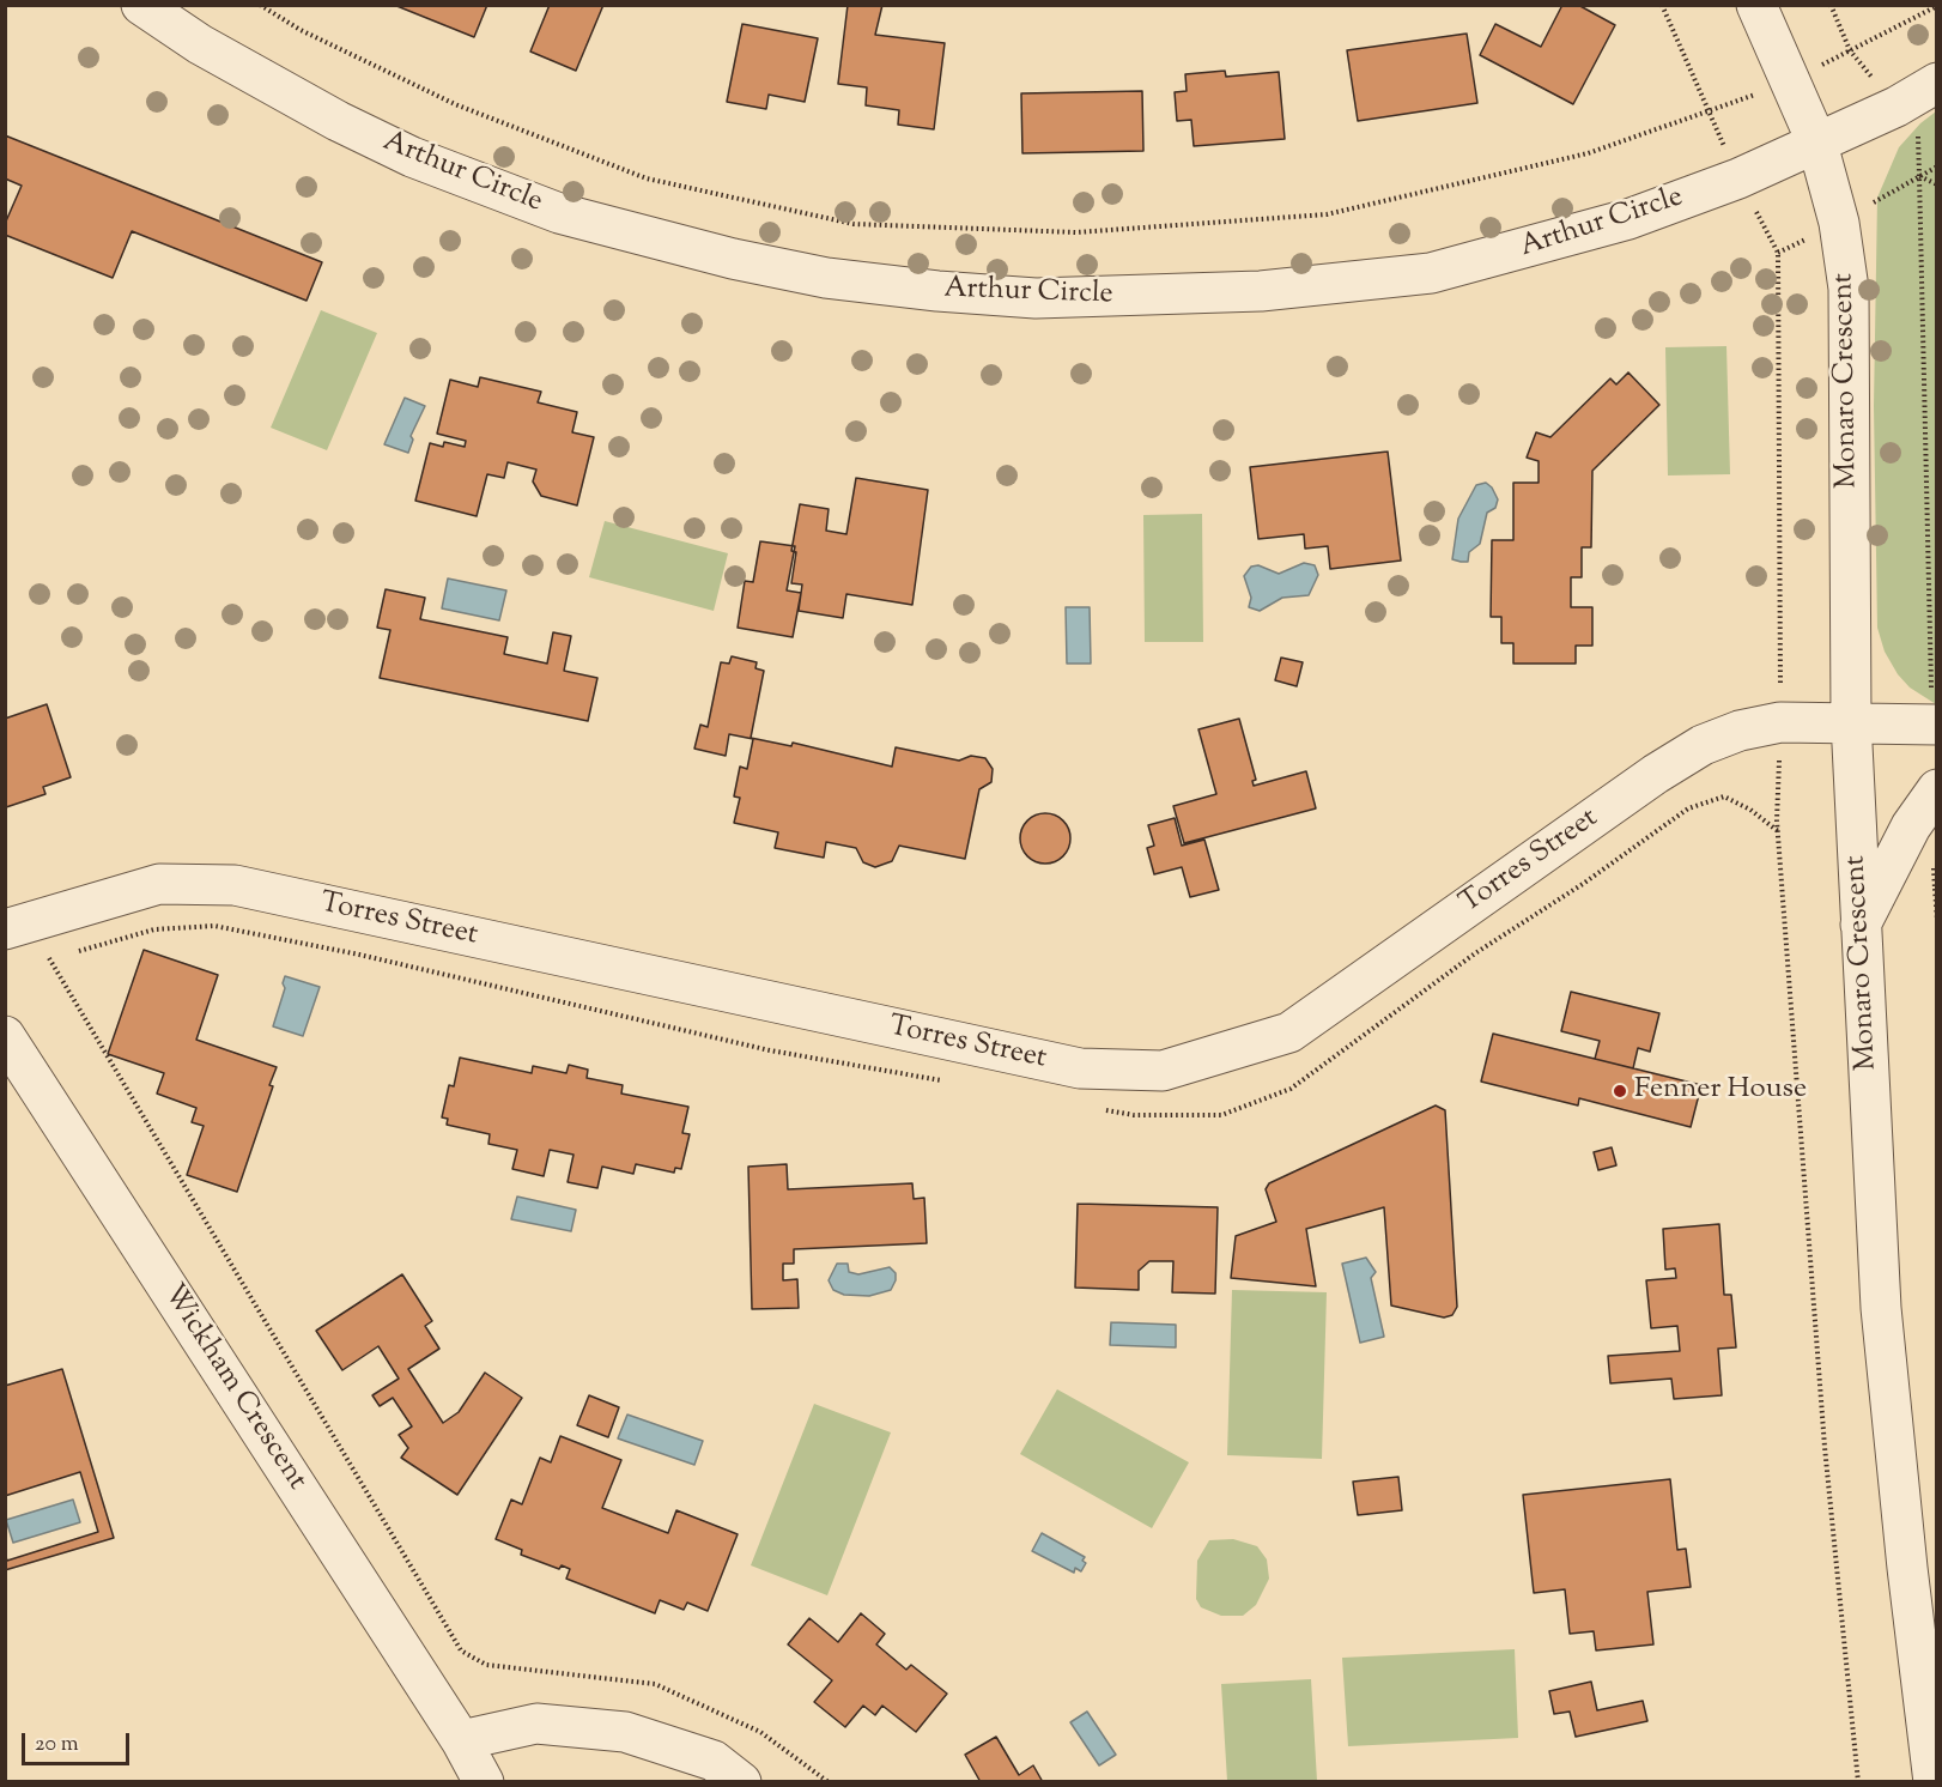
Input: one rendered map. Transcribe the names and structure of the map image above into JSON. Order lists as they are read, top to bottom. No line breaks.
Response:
{"streets":{"street":["Arthur Circle","Monaro Crescent","Torres Street","Wickham Crescent"]},"crossings":[["Arthur Circle","Monaro Crescent"],["Monaro Crescent","Torres Street"]],"places":["Fenner House"],"scale_bar":"20 m"}
